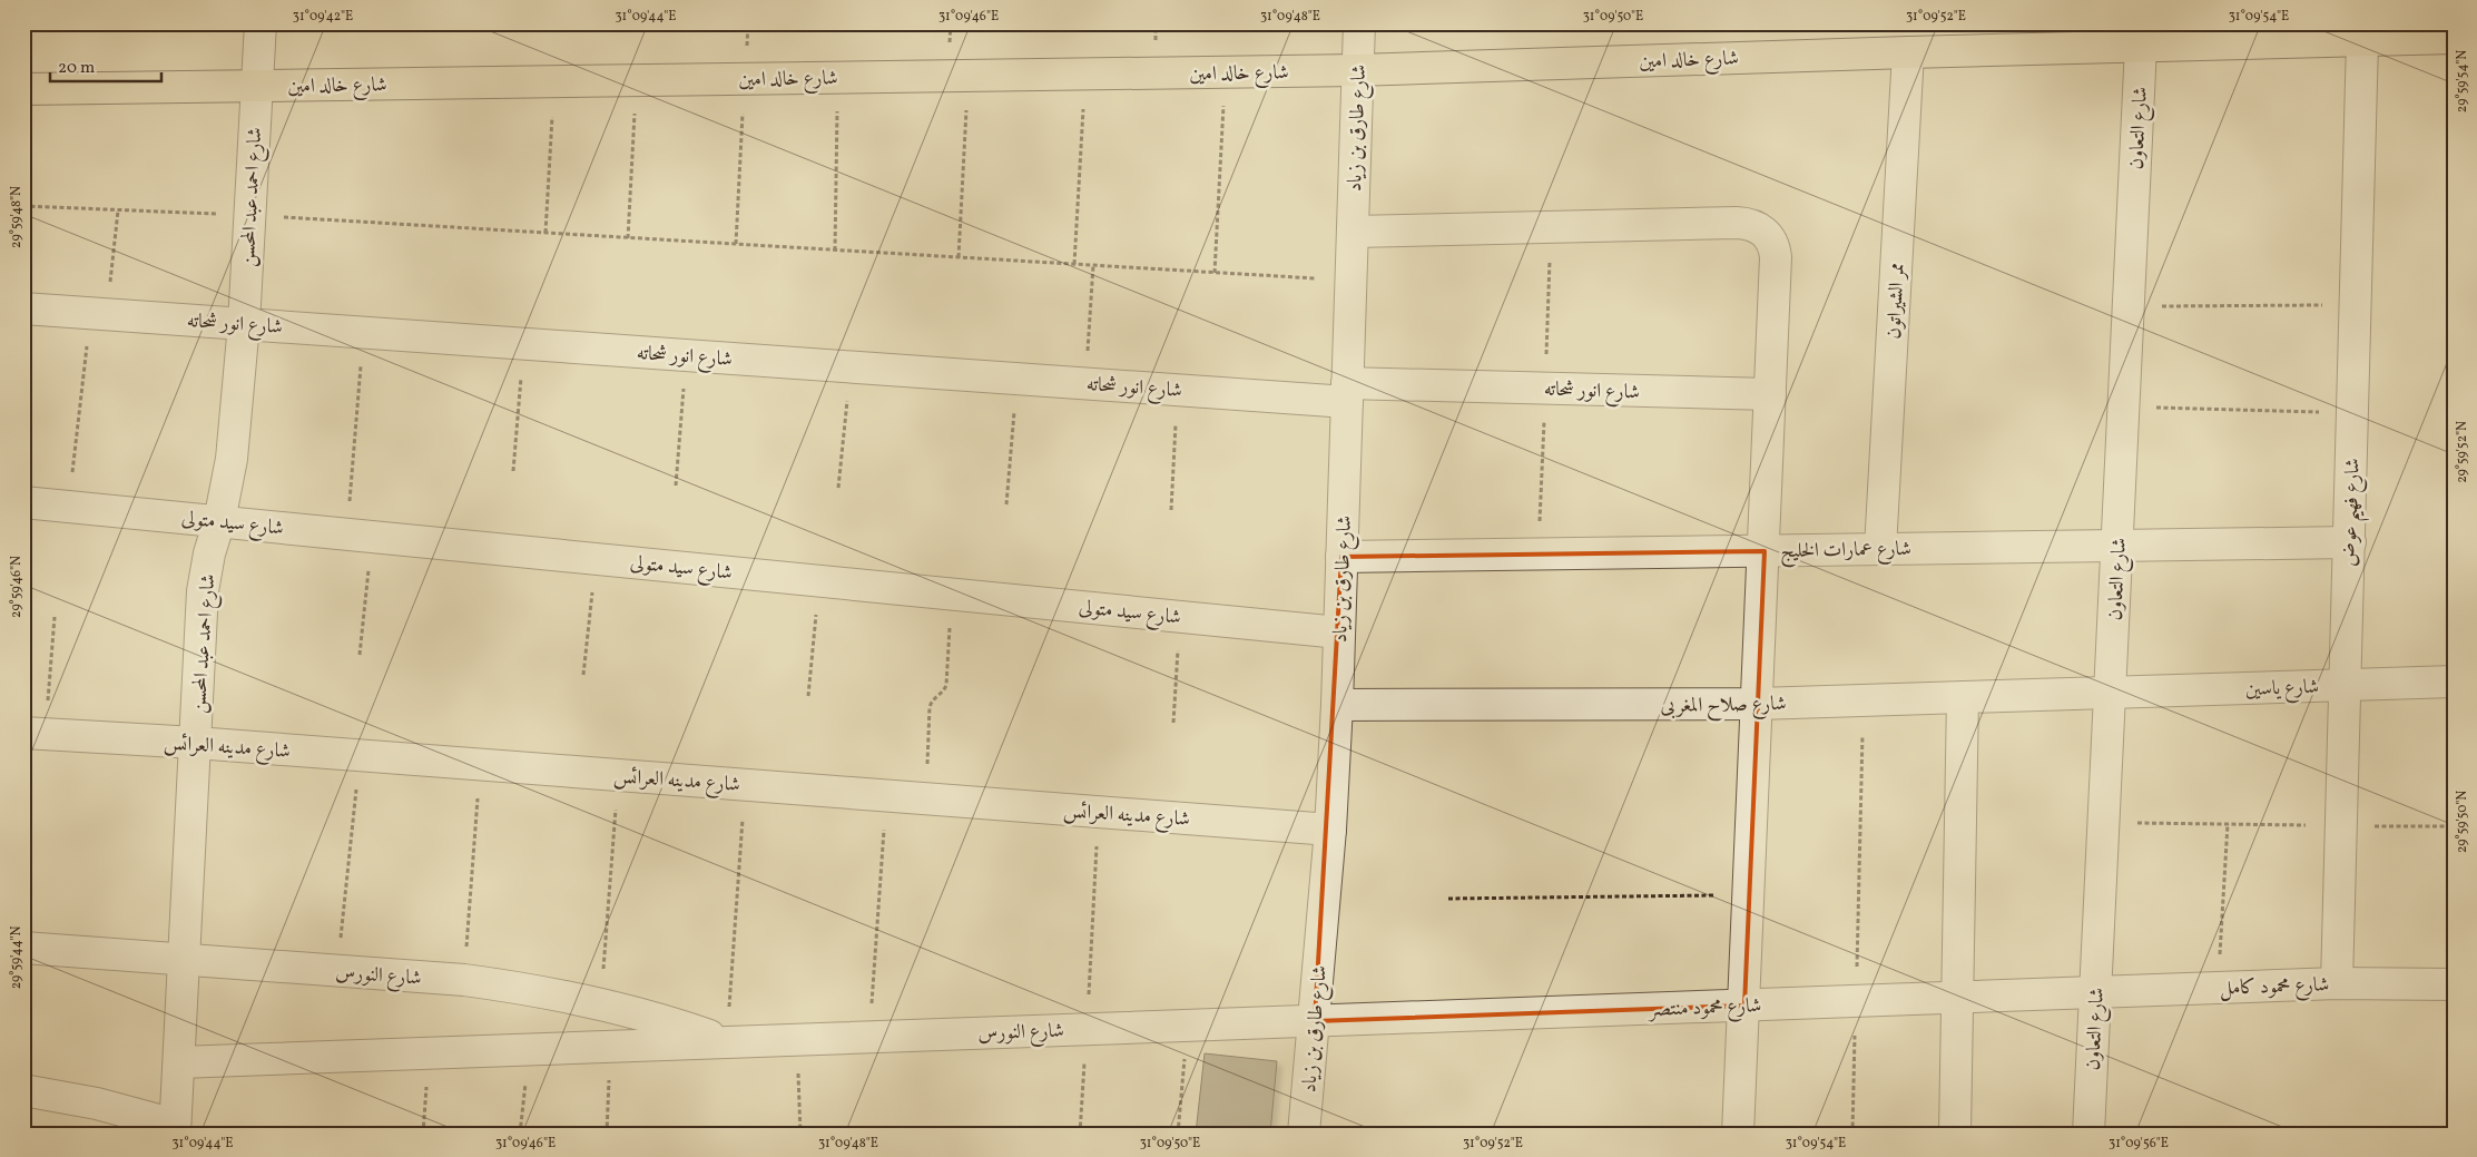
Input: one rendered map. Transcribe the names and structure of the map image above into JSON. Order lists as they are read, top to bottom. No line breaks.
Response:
{"streets":{"main road":["شارع خالد امين"],"street":["شارع طارق بن زياد","شارع التعاون","شارع احمد عبد المحسن","ممر الشيراتون","شارع انور شحاته","شارع فهيم عوض","شارع سيد متولى","شارع عمارات الخليج","شارع ياسين","شارع صلاح المغربى","شارع مدينه العرائس","شارع النورس","شارع محمود كامل","شارع محمود منتصر"]},"crossings":[["شارع خالد امين","شارع طارق بن زياد"],["شارع خالد امين","شارع التعاون"],["شارع خالد امين","شارع احمد عبد المحسن"],["شارع خالد امين","ممر الشيراتون"],["شارع خالد امين","شارع فهيم عوض"],["شارع طارق بن زياد","شارع انور شحاته"],["شارع طارق بن زياد","شارع سيد متولى"],["شارع طارق بن زياد","شارع عمارات الخليج"],["شارع طارق بن زياد","شارع صلاح المغربى"],["شارع طارق بن زياد","شارع مدينه العرائس"],["شارع طارق بن زياد","شارع النورس"],["شارع طارق بن زياد","شارع محمود منتصر"],["شارع التعاون","شارع عمارات الخليج"],["شارع التعاون","شارع ياسين"],["شارع التعاون","شارع صلاح المغربى"],["شارع التعاون","شارع محمود كامل"],["شارع التعاون","شارع محمود منتصر"],["شارع احمد عبد المحسن","شارع انور شحاته"],["شارع احمد عبد المحسن","شارع سيد متولى"],["شارع احمد عبد المحسن","شارع مدينه العرائس"],["شارع احمد عبد المحسن","شارع النورس"],["ممر الشيراتون","شارع عمارات الخليج"],["شارع فهيم عوض","شارع عمارات الخليج"],["شارع فهيم عوض","شارع ياسين"],["شارع فهيم عوض","شارع محمود كامل"],["شارع ياسين","شارع صلاح المغربى"],["شارع النورس","شارع محمود منتصر"],["شارع محمود كامل","شارع محمود منتصر"]],"scale_bar":"20 m","coordinates":["31°09'42\"E","31°09'44\"E","31°09'46\"E","31°09'48\"E","31°09'50\"E","31°09'52\"E","31°09'54\"E","29°59'54\"N","29°59'48\"N","29°59'52\"N","29°59'46\"N","29°59'50\"N","29°59'44\"N","31°09'56\"E"]}
